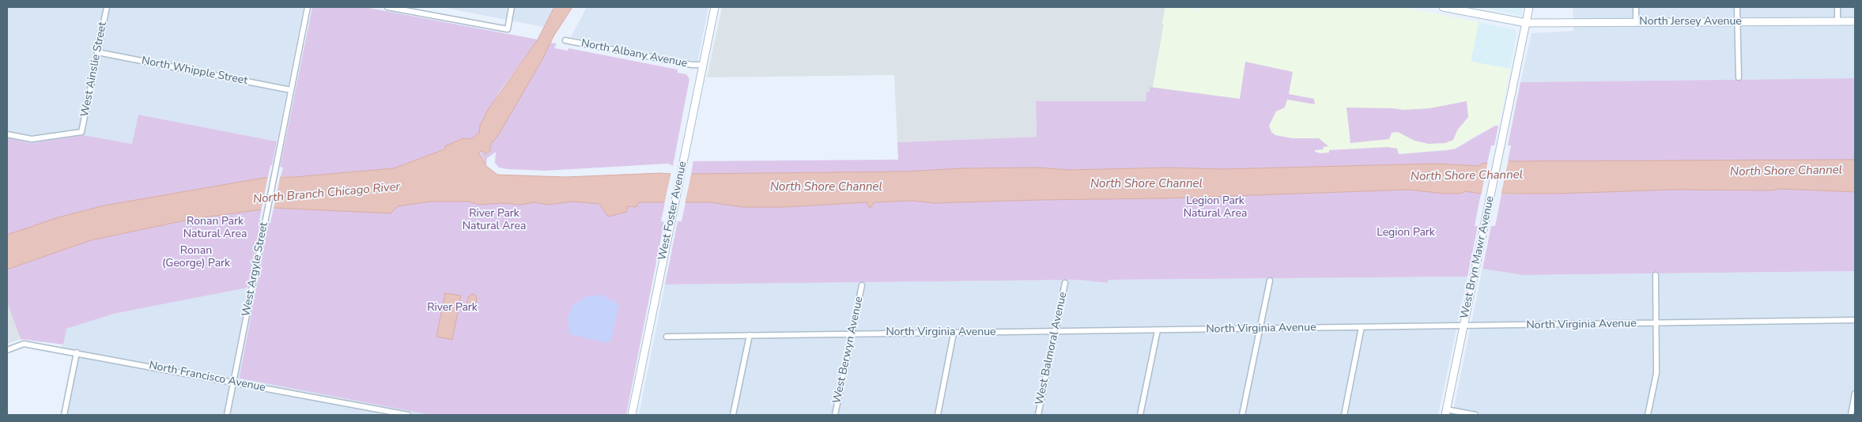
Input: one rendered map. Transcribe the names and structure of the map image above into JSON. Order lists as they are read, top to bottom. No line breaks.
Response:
{"streets":{"main road":["North Jersey Avenue","West Foster Avenue","West Bryn Mawr Avenue"],"street":["North Albany Avenue","West Ainslie Street","North Whipple Street","West Argyle Street","North Virginia Avenue","West Balmoral Avenue","West Berwyn Avenue","North Francisco Avenue"]},"crossings":[["North Jersey Avenue","West Bryn Mawr Avenue"],["North Albany Avenue","West Foster Avenue"],["West Ainslie Street","North Whipple Street"],["North Whipple Street","West Argyle Street"],["West Bryn Mawr Avenue","North Virginia Avenue"],["West Argyle Street","North Francisco Avenue"],["North Virginia Avenue","West Balmoral Avenue"],["North Virginia Avenue","West Berwyn Avenue"]],"water":["North Shore Channel","North Branch Chicago River"],"parks":["Legion Park Natural Area","River Park Natural Area","Ronan Park Natural Area","Legion Park","Ronan (George) Park","River Park"]}
